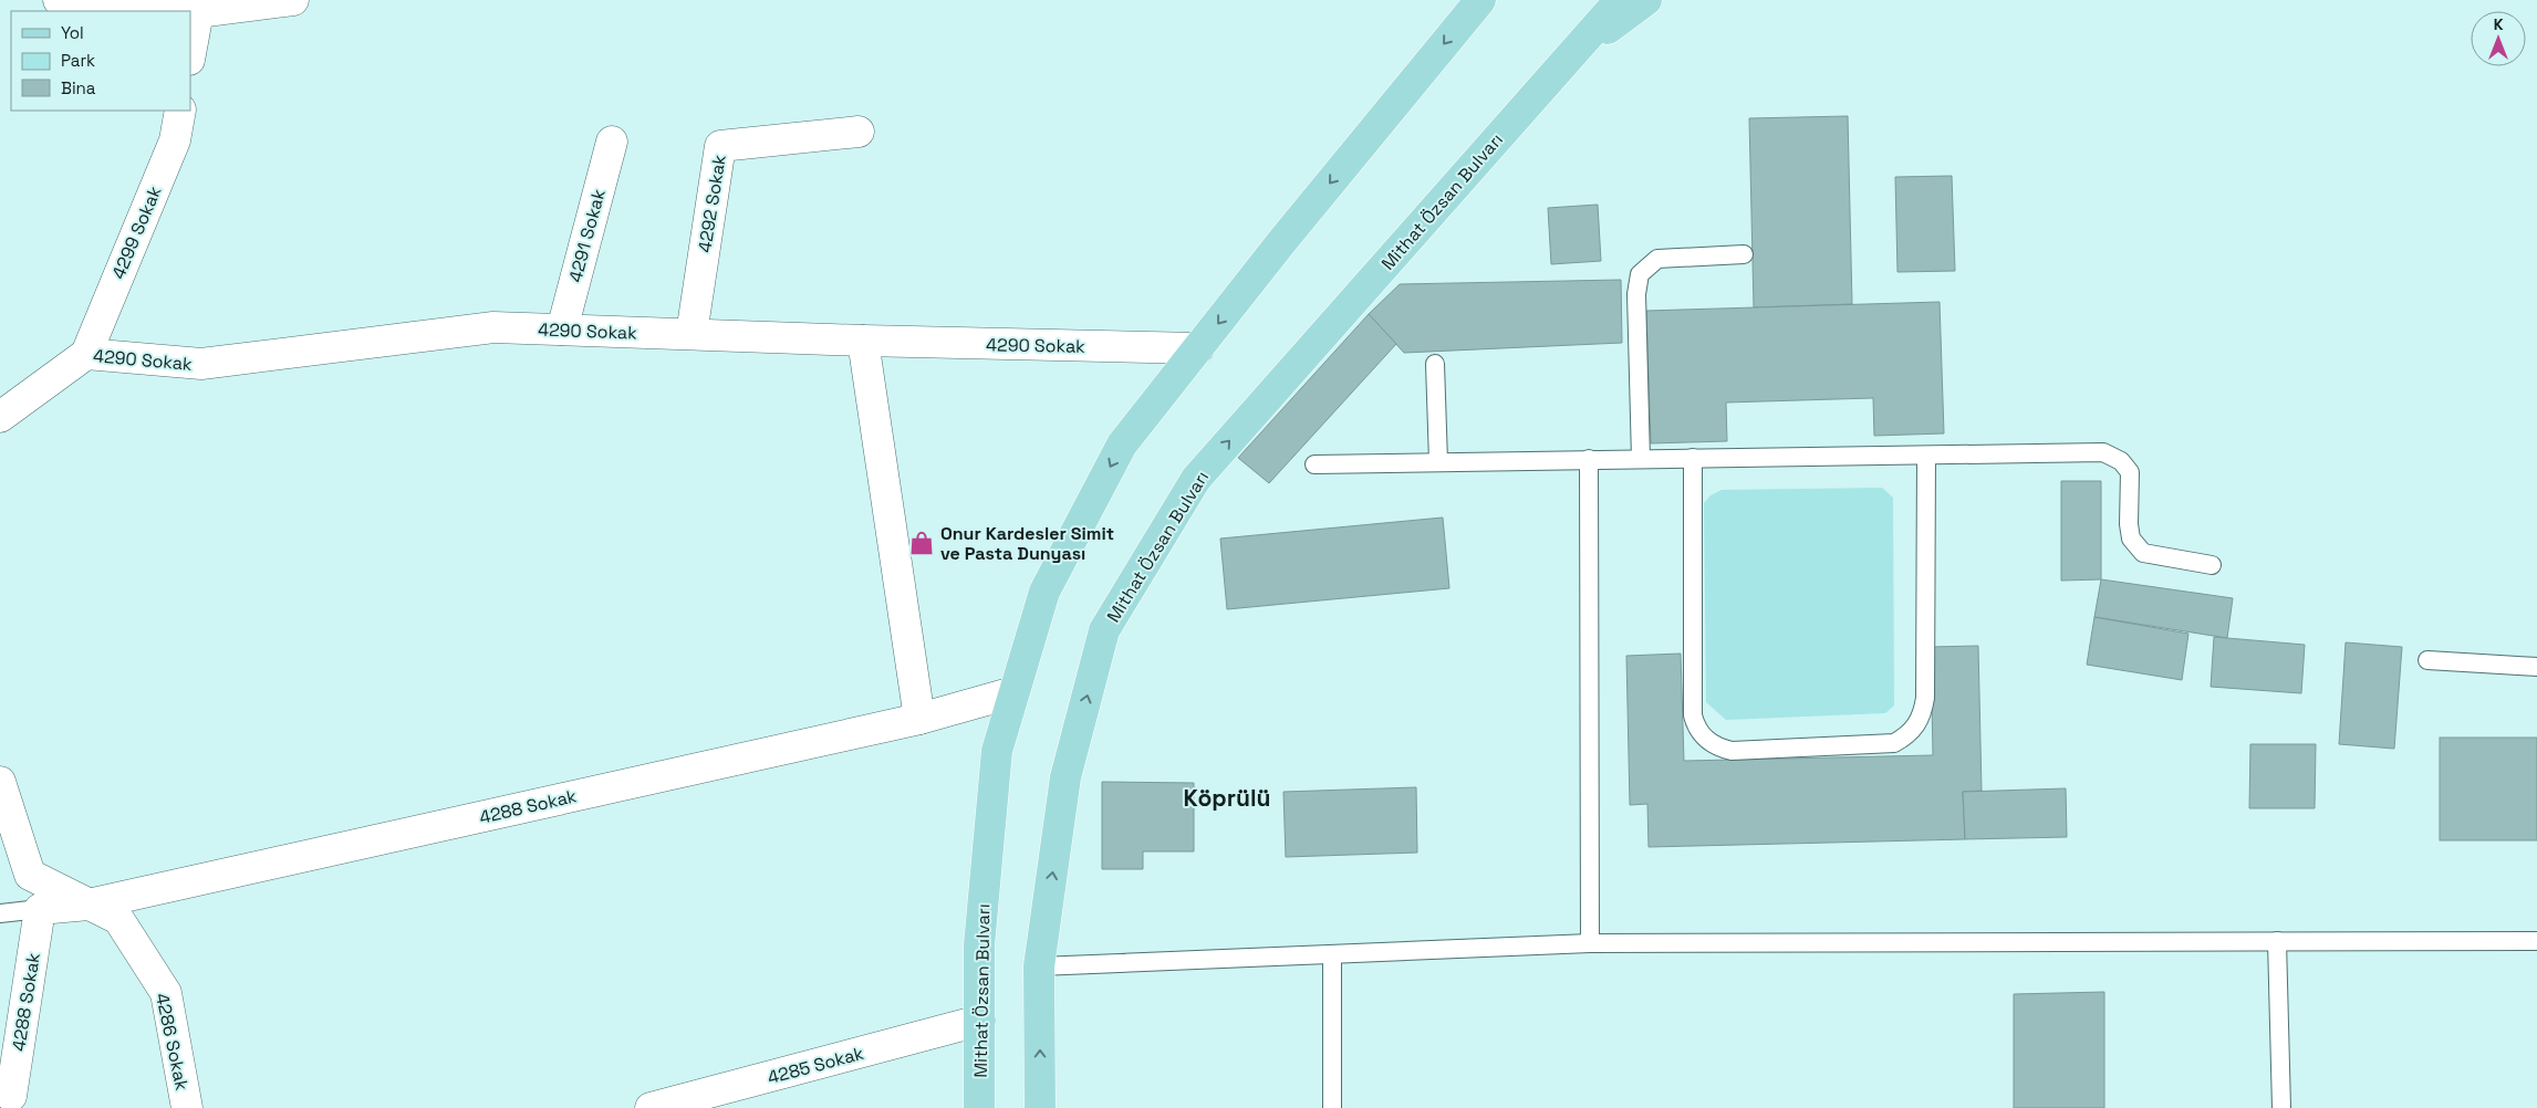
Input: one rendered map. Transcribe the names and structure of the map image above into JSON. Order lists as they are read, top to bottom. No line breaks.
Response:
{"streets":{"main road":["Mithat Özsan Bulvarı"],"street":["4292 Sokak","4299 Sokak","4291 Sokak","4290 Sokak","4288 Sokak","4286 Sokak","4285 Sokak"]},"crossings":[["Mithat Özsan Bulvarı","4290 Sokak"],["Mithat Özsan Bulvarı","4288 Sokak"],["Mithat Özsan Bulvarı","4285 Sokak"],["4292 Sokak","4290 Sokak"],["4299 Sokak","4290 Sokak"],["4291 Sokak","4290 Sokak"],["4288 Sokak","4286 Sokak"]],"districts":["Köprülü"],"places":{"shop":["Onur Kardesler Simit ve Pasta Dunyası"]},"legend":["Yol","Park","Bina"],"north":"top"}
